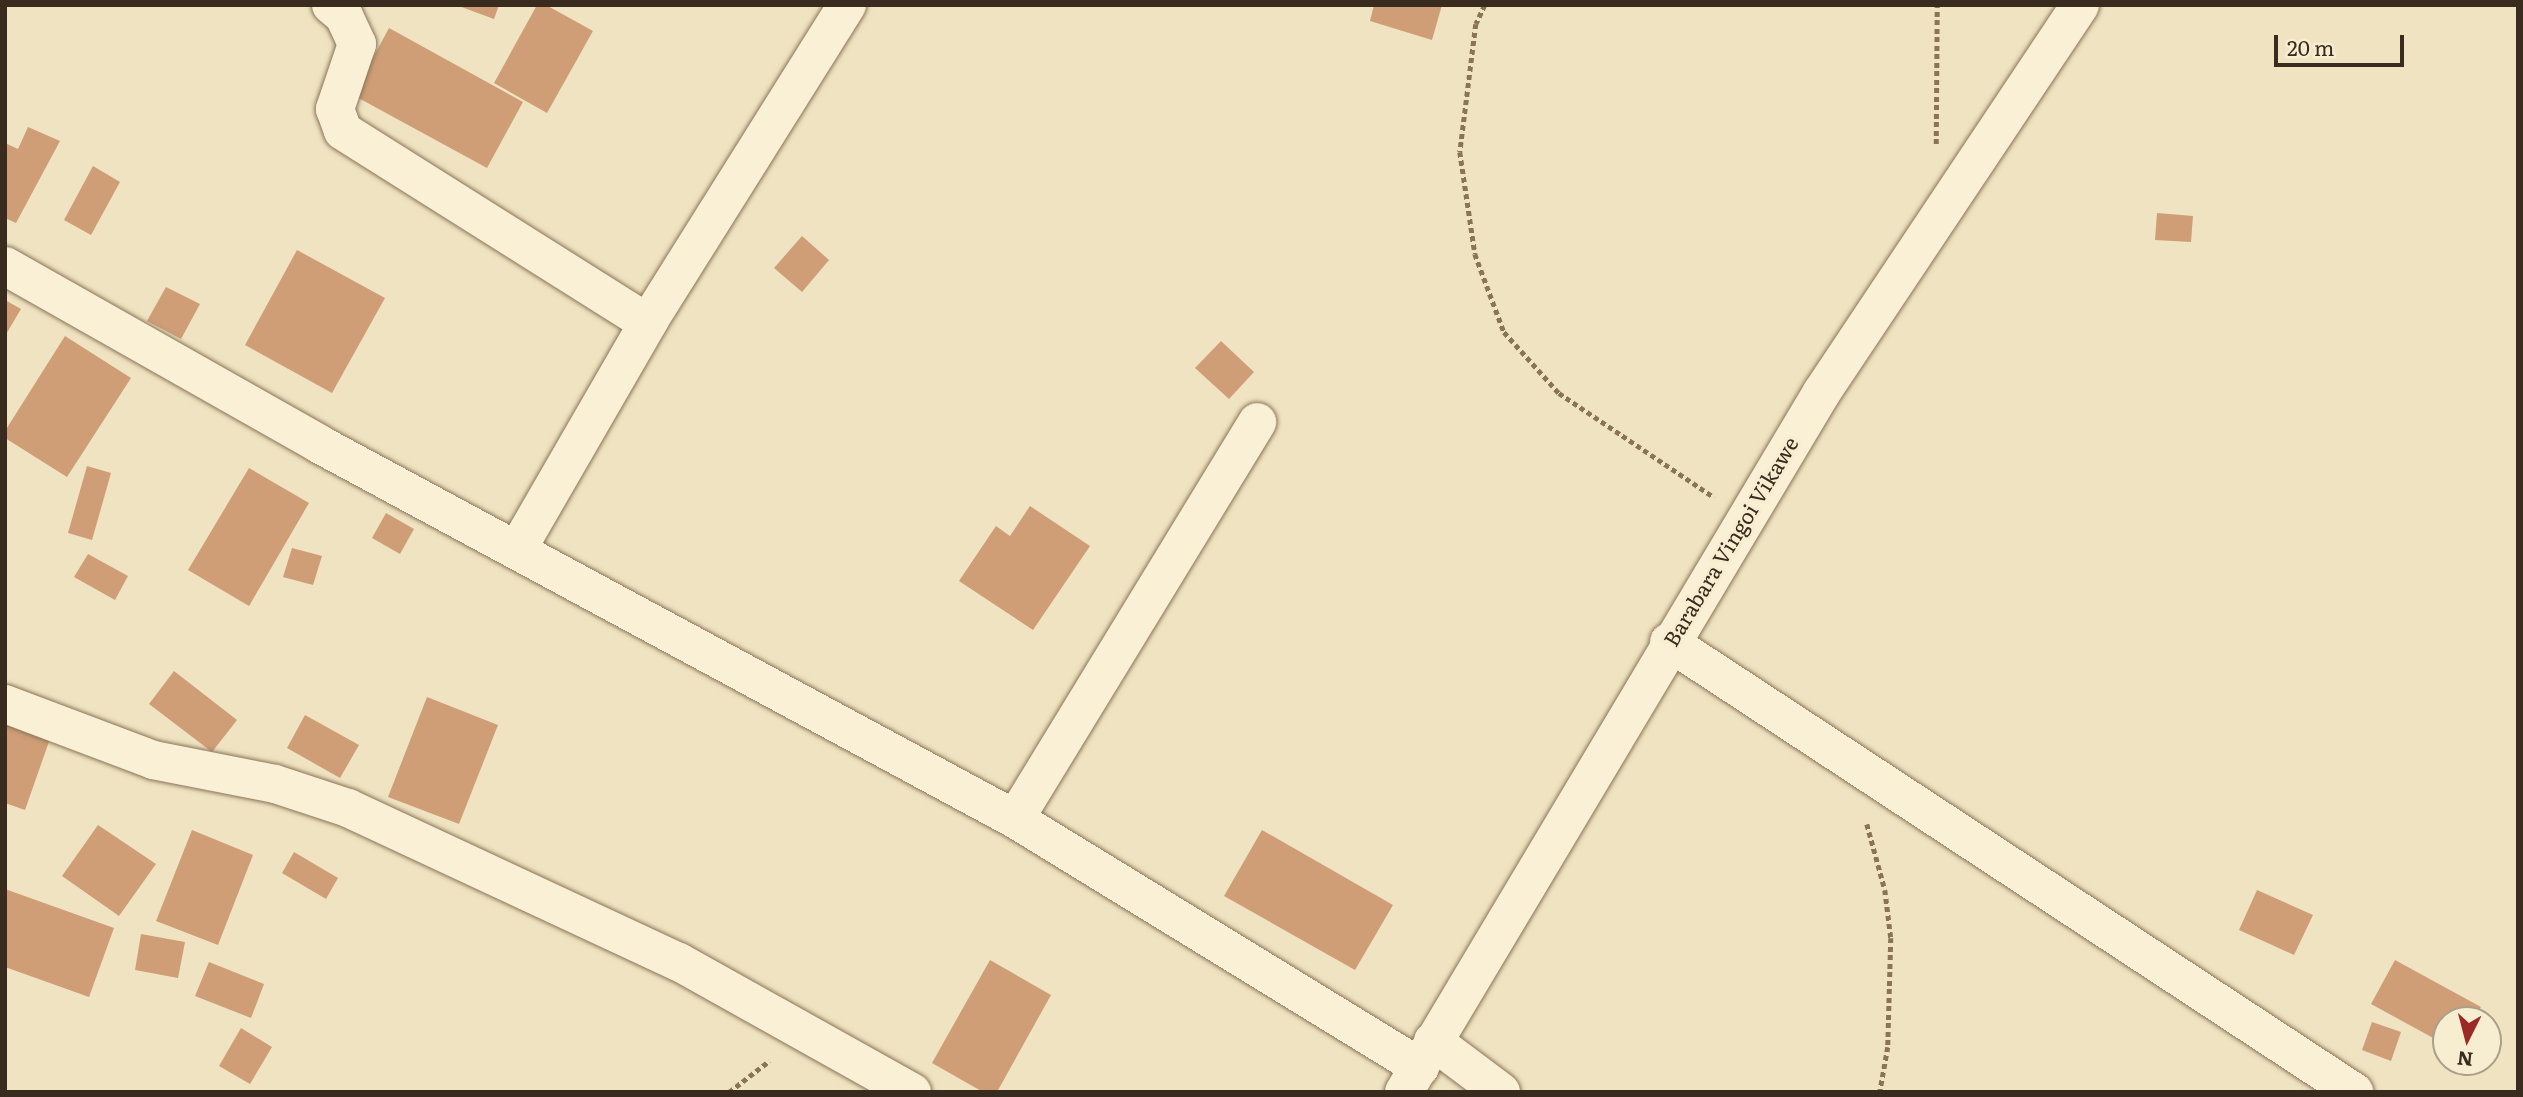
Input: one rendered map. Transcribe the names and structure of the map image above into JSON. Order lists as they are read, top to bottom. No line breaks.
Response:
{"streets":{"street":["Barabara Vingoi Vikawe"]},"scale_bar":"20 m","north":"bottom"}
